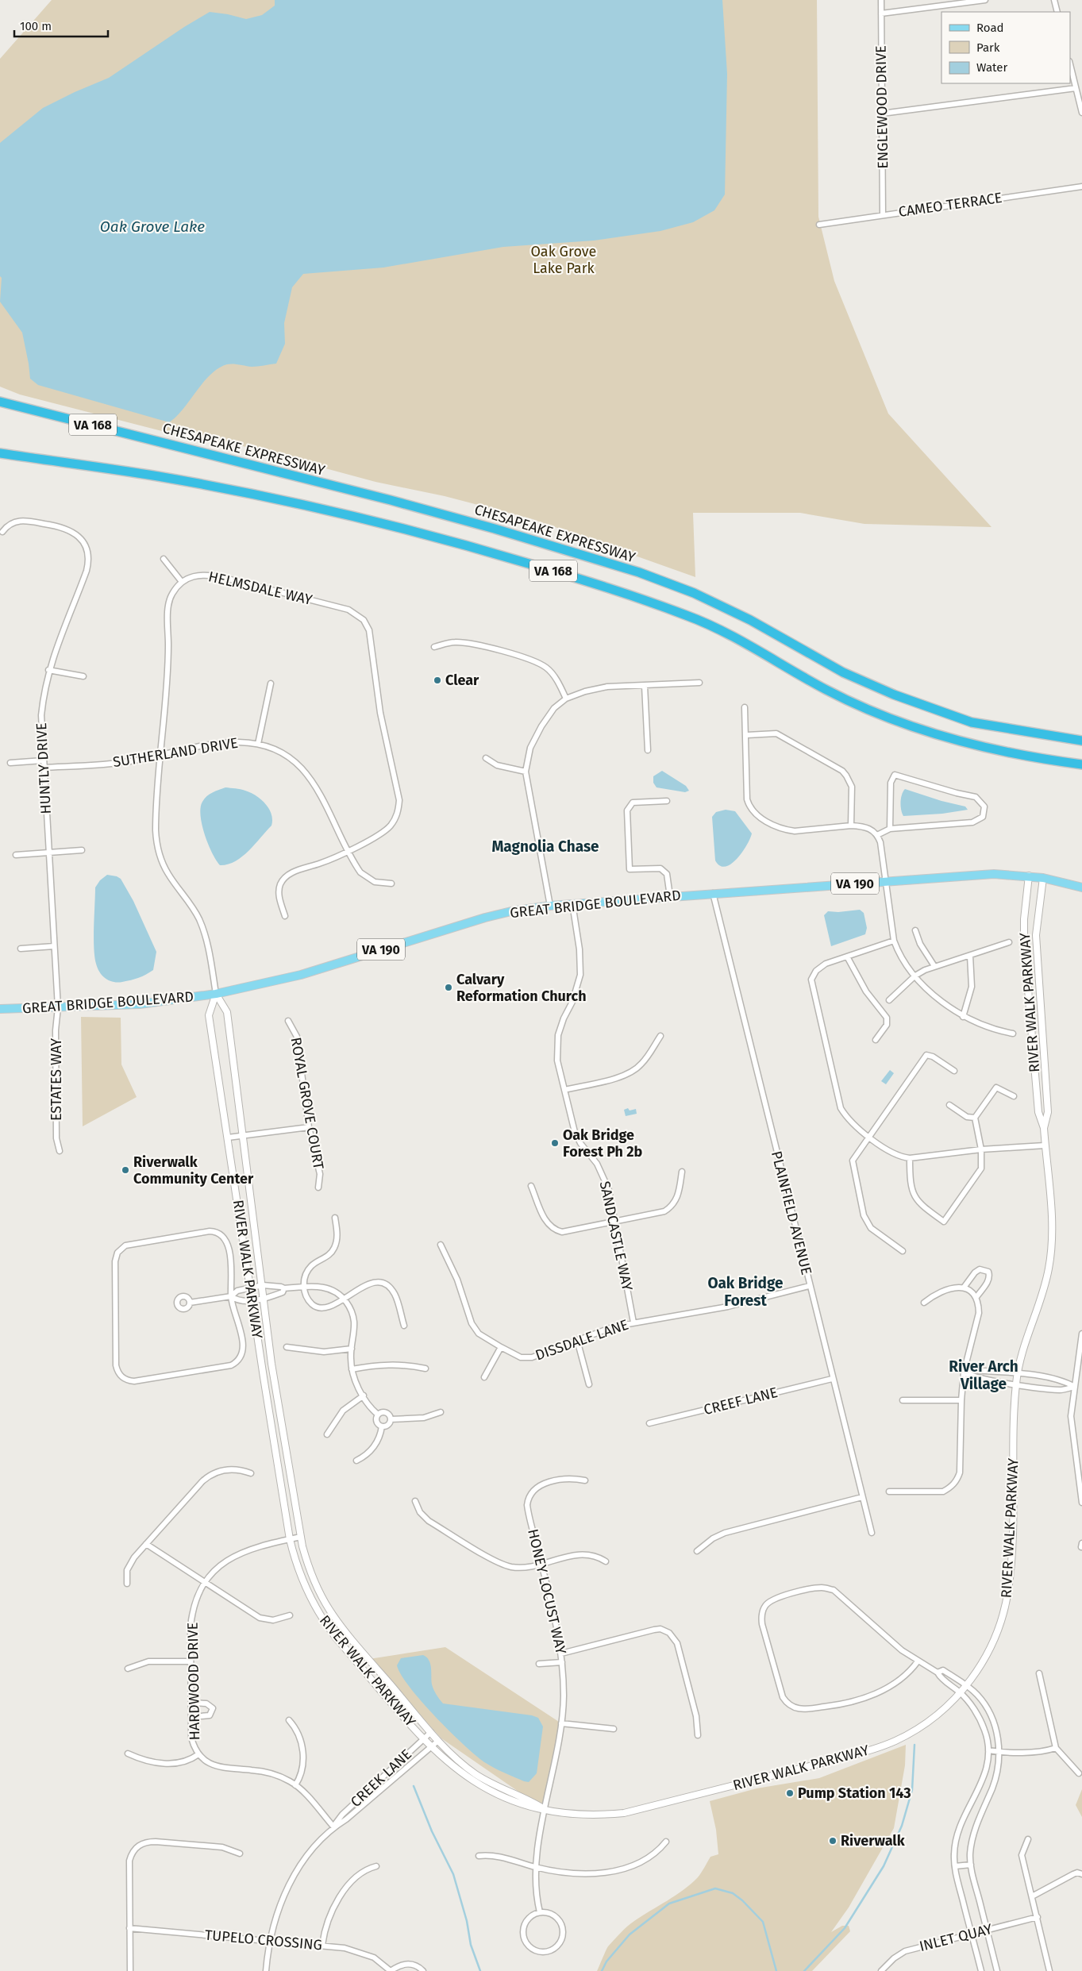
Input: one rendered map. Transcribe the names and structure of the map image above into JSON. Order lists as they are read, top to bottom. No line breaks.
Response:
{"streets":{"highway":["VA 168","CHESAPEAKE EXPRESSWAY"],"main road":["VA 190","GREAT BRIDGE BOULEVARD"],"street":["ENGLEWOOD DRIVE","CAMEO TERRACE","HELMSDALE WAY","SUTHERLAND DRIVE","HUNTLY DRIVE","RIVER WALK PARKWAY","ESTATES WAY","ROYAL GROVE COURT","PLAINFIELD AVENUE","SANDCASTLE WAY","DISSDALE LANE","CREEF LANE","HONEY LOCUST WAY","HARDWOOD DRIVE","CREEK LANE","INLET QUAY","TUPELO CROSSING"]},"crossings":[["ENGLEWOOD DRIVE","CAMEO TERRACE"],["VA 168","CHESAPEAKE EXPRESSWAY"],["HELMSDALE WAY","SUTHERLAND DRIVE"],["SUTHERLAND DRIVE","HUNTLY DRIVE"],["HUNTLY DRIVE","GREAT BRIDGE BOULEVARD"],["HUNTLY DRIVE","ESTATES WAY"],["GREAT BRIDGE BOULEVARD","RIVER WALK PARKWAY"],["GREAT BRIDGE BOULEVARD","ESTATES WAY"],["GREAT BRIDGE BOULEVARD","PLAINFIELD AVENUE"],["GREAT BRIDGE BOULEVARD","SANDCASTLE WAY"],["RIVER WALK PARKWAY","HONEY LOCUST WAY"],["RIVER WALK PARKWAY","HARDWOOD DRIVE"],["RIVER WALK PARKWAY","CREEK LANE"],["PLAINFIELD AVENUE","DISSDALE LANE"],["PLAINFIELD AVENUE","CREEF LANE"],["SANDCASTLE WAY","DISSDALE LANE"],["HARDWOOD DRIVE","CREEK LANE"],["CREEK LANE","TUPELO CROSSING"]],"districts":["Magnolia Chase","Oak Bridge Forest","River Arch Village"],"water":["Oak Grove Lake"],"parks":["Oak Grove Lake Park"],"places":["Clear","Calvary Reformation Church","Oak Bridge Forest Ph 2b","Riverwalk Community Center","Pump Station 143","Riverwalk"],"legend":["Road","Park","Water"],"scale_bar":"100 m"}
